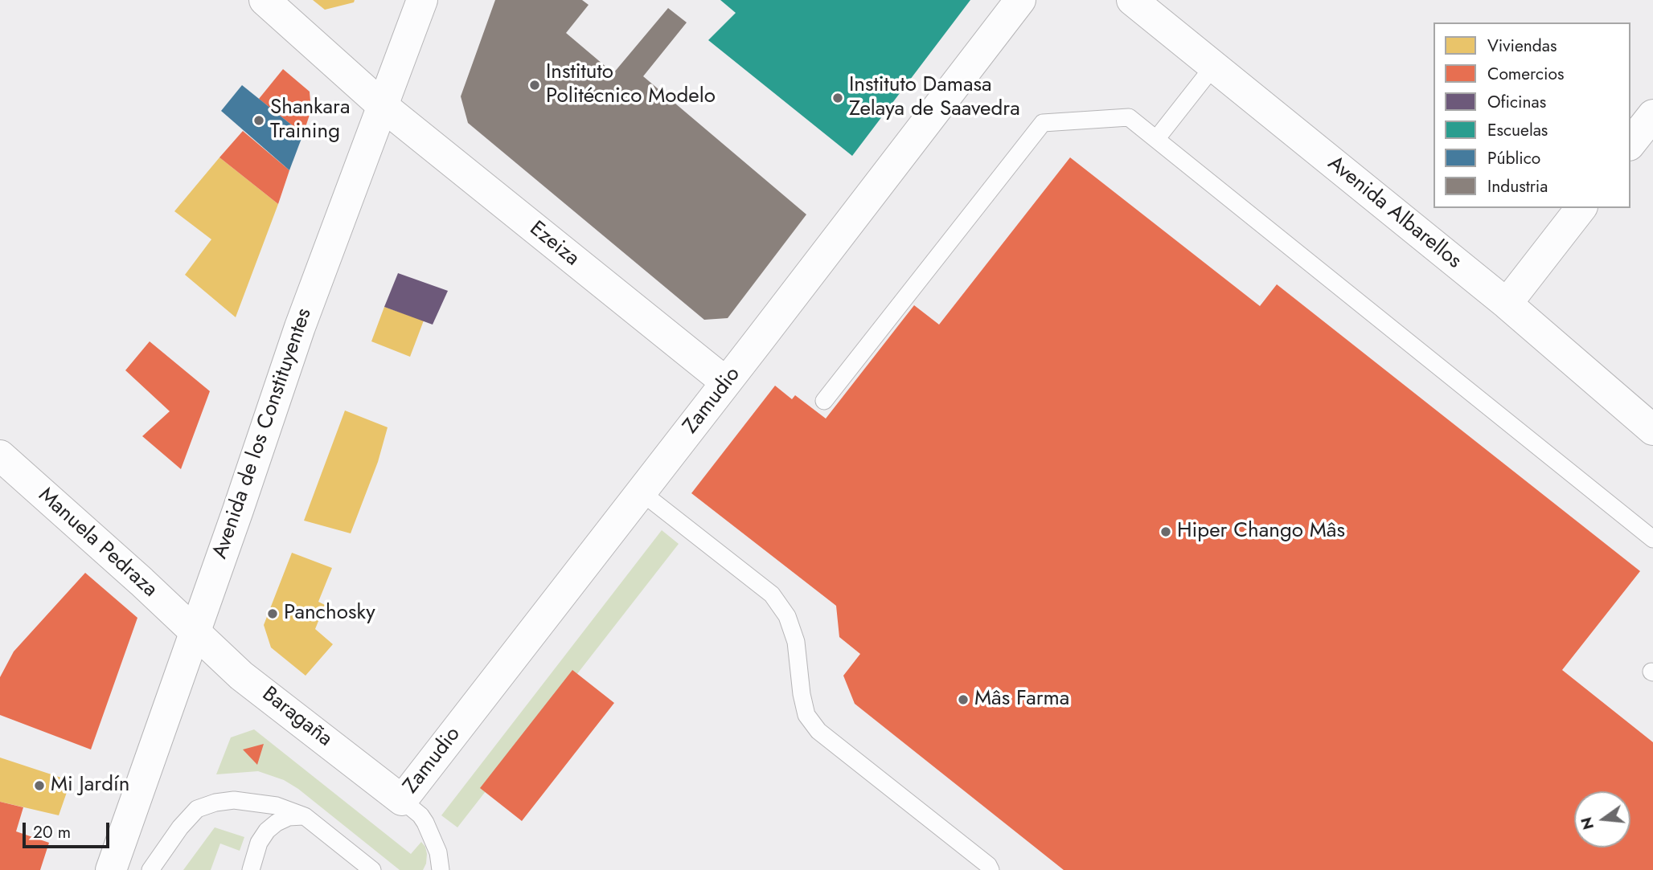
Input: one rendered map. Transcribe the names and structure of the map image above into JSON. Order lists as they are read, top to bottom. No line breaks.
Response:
{"streets":{"street":["Avenida Albarellos","Ezeiza","Zamudio","Avenida de los Constituyentes","Manuela Pedraza","Baragaña"]},"crossings":[["Ezeiza","Zamudio"],["Ezeiza","Avenida de los Constituyentes"],["Zamudio","Baragaña"],["Avenida de los Constituyentes","Manuela Pedraza"],["Avenida de los Constituyentes","Baragaña"],["Manuela Pedraza","Baragaña"]],"places":["Instituto Politécnico Modelo","Instituto Damasa Zelaya de Saavedra","Shankara Training","Hiper Chango Mâs","Panchosky","Mâs Farma","Mi Jardín"],"legend":["Viviendas","Comercios","Oficinas","Escuelas","Público","Industria"],"scale_bar":"20 m","north":"left"}
